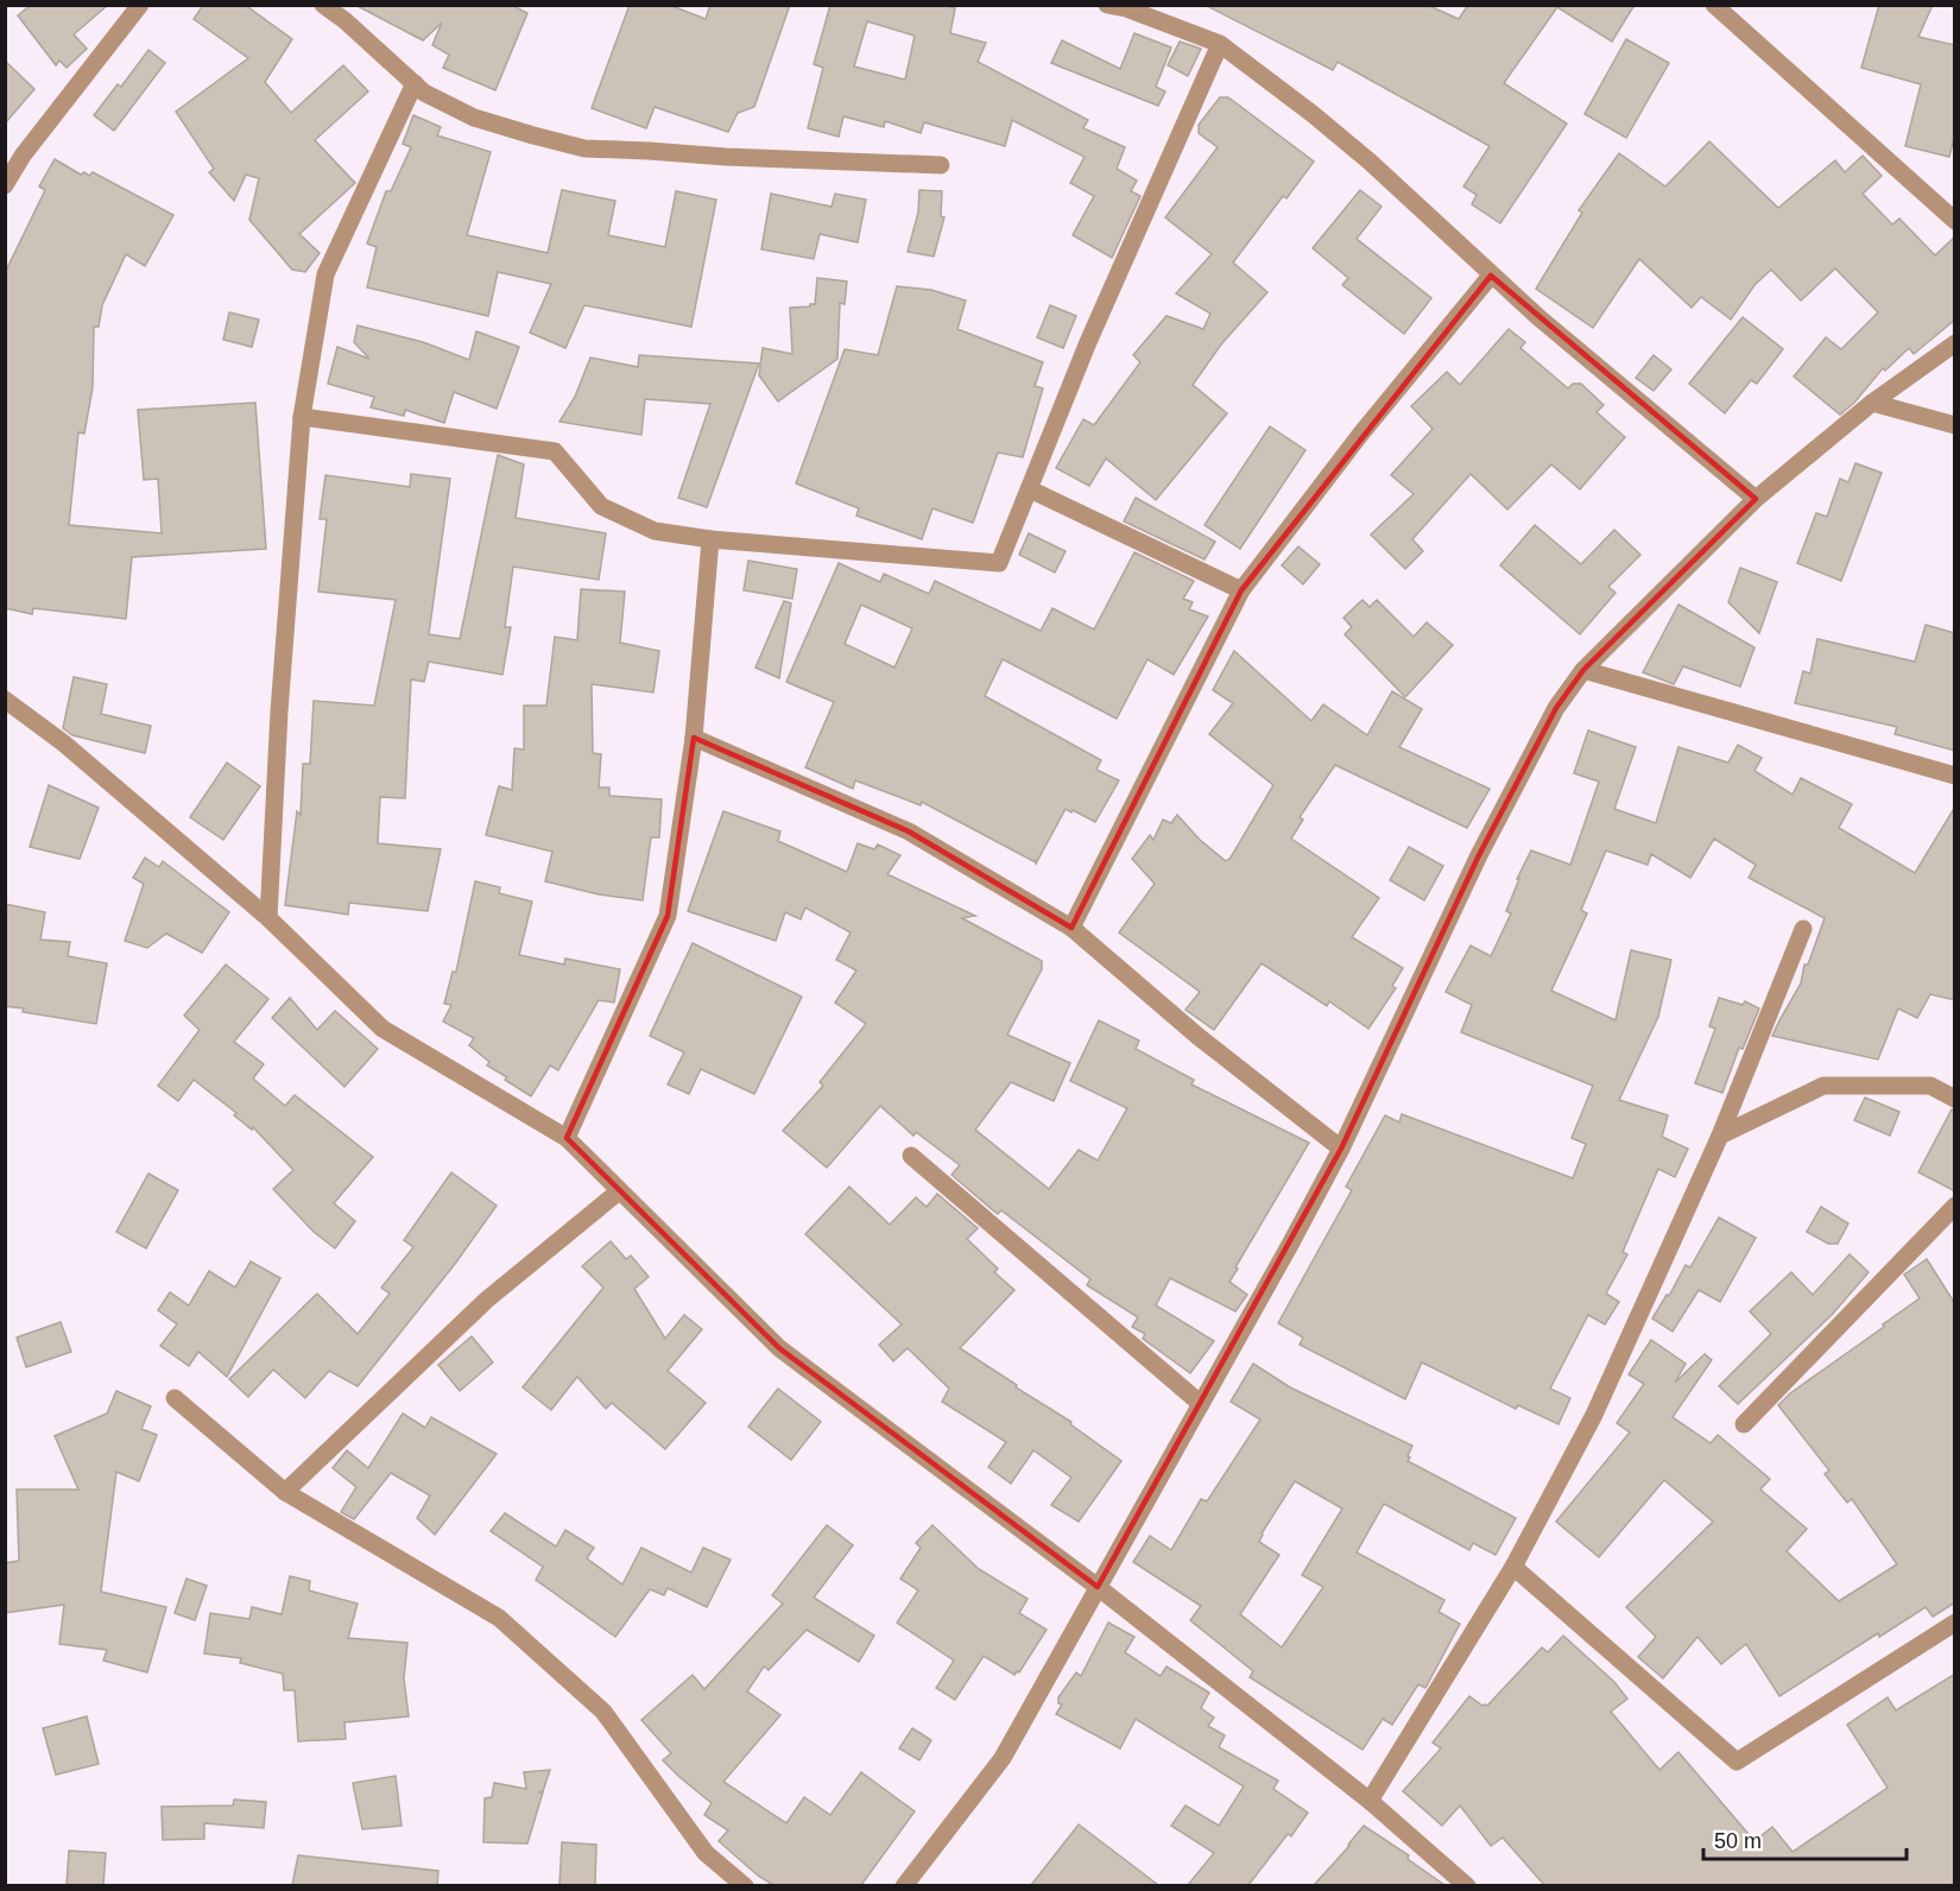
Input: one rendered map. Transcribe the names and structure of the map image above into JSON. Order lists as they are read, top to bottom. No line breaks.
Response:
{"scale_bar":"50 m"}
